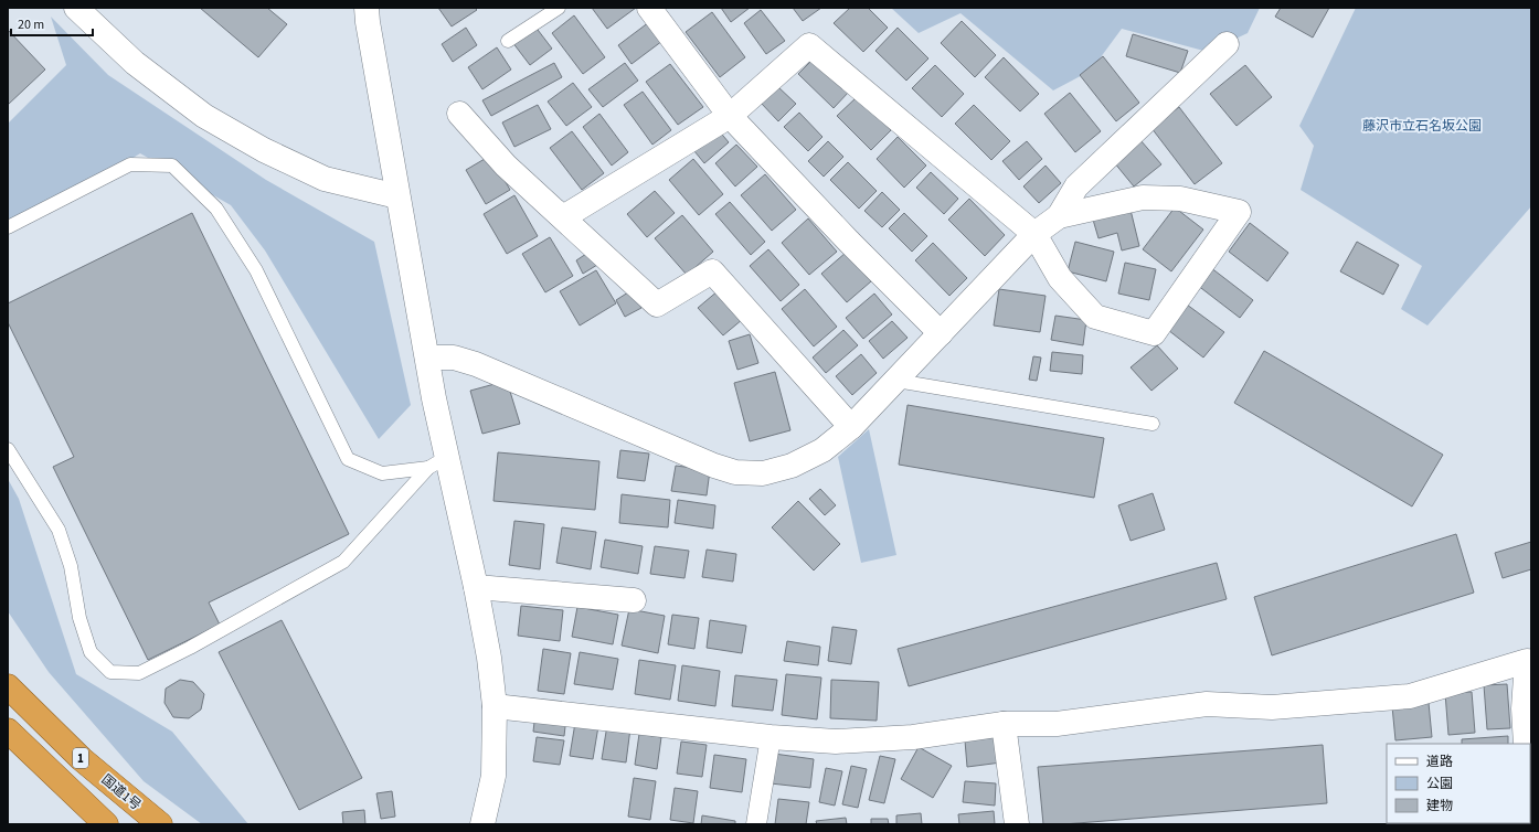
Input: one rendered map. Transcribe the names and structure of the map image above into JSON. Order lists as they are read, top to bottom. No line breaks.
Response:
{"streets":{"highway":["1","国道1号"]},"parks":["藤沢市立石名坂公園"],"legend":["道路","公園","建物"],"scale_bar":"20 m"}
